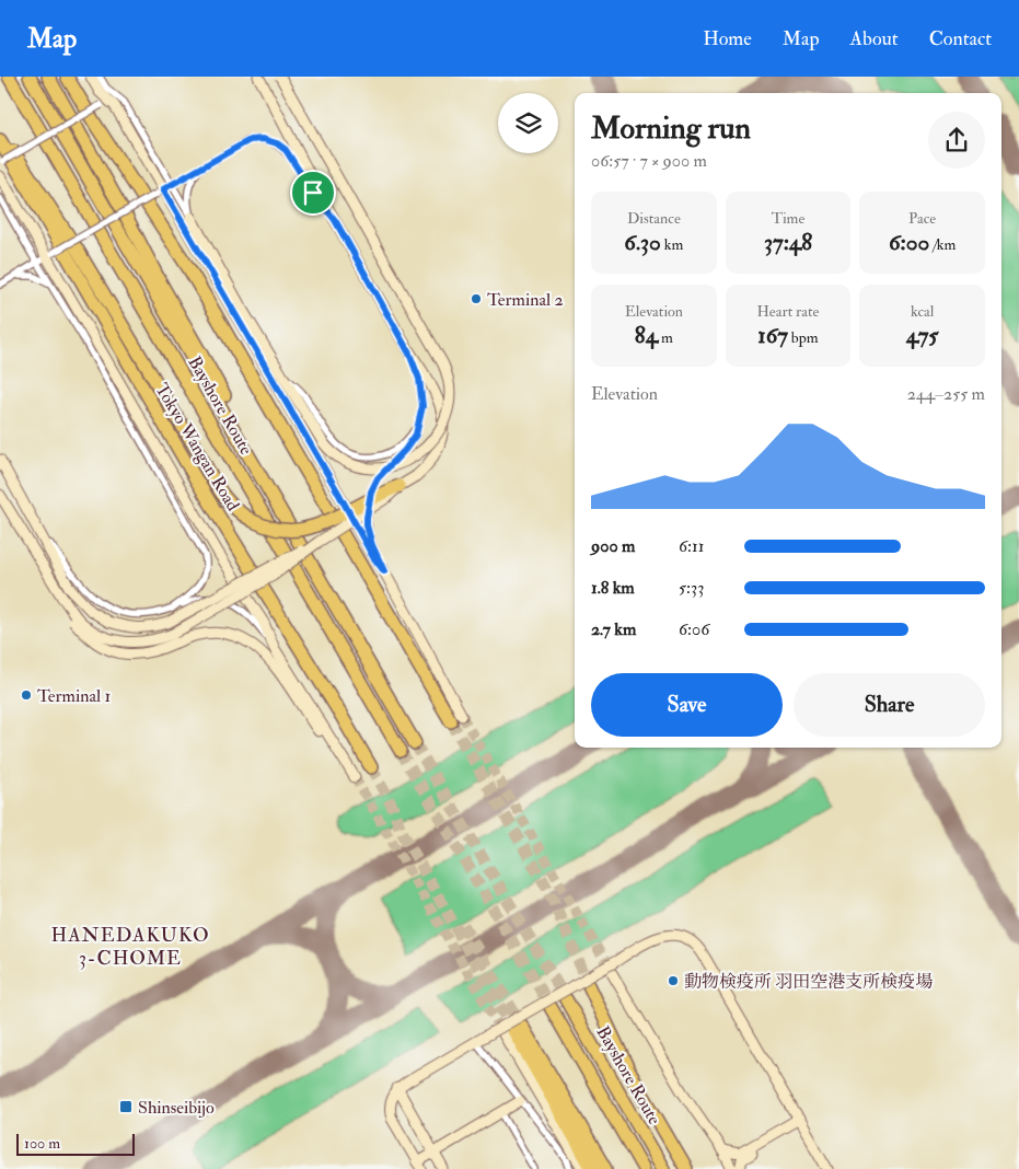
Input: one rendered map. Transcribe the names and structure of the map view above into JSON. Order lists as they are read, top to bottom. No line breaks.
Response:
{"streets":{"highway":["Bayshore Route","Tokyo Wangan Road"]},"districts":["HANEDAKUKO 3-CHOME"],"places":{"other":["Terminal 2","Terminal 1","動物検疫所 羽田空港支所検疫場"],"transit":["Shinseibijo"]},"scale_bar":"100 m","page":{"header":"Map","nav":["Home","Map","About","Contact"],"heading":["Morning run","06:57 · 7 × 900 m"],"stats":[["Distance","6.30 km"],["Time","37:48"],["Pace","6:00 /km"],["Elevation","84 m"],["Heart rate","167 bpm"],["kcal","475"]],"chart":["Elevation","244–255 m"],"list":[{"name":"900 m","note":"6:11"},{"name":"1.8 km","note":"5:33"},{"name":"2.7 km","note":"6:06"}],"buttons":["Save","Share"],"scale":"100 m"}}
